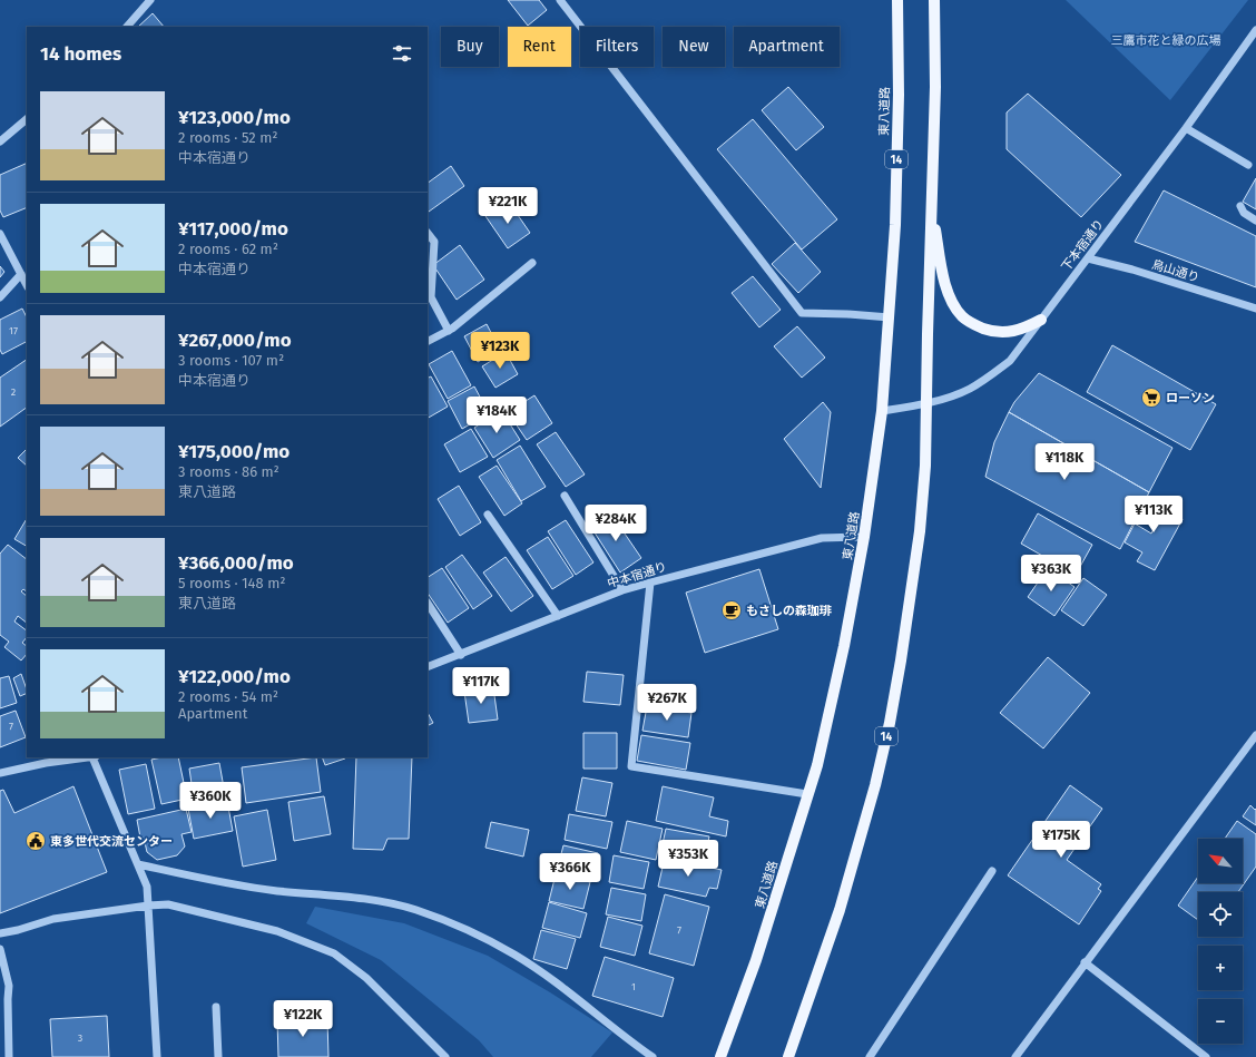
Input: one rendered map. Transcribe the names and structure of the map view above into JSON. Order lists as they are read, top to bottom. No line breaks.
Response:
{"streets":{"main road":["東八道路","14"],"street":["下本宿通り","烏山通り","中本宿通り"]},"crossings":[["東八道路","下本宿通り"],["東八道路","中本宿通り"],["14","下本宿通り"],["下本宿通り","烏山通り"]],"parks":["三鷹市花と緑の広場"],"places":{"supermarket":["ローソン"],"cafe":["もさしの森珈琲"],"public building":["東多世代交流センター"]},"house_numbers":["17","2","7","7","1","3"],"north":"top left","page":{"chip":["Buy","Rent","Filters","New","Apartment"],"heading":"14 homes","list":[{"name":"¥123,000/mo","note":"2 rooms · 52 m² · 中本宿通り"},{"name":"¥117,000/mo","note":"2 rooms · 62 m² · 中本宿通り"},{"name":"¥267,000/mo","note":"3 rooms · 107 m² · 中本宿通り"},{"name":"¥175,000/mo","note":"3 rooms · 86 m² · 東八道路"},{"name":"¥366,000/mo","note":"5 rooms · 148 m² · 東八道路"},{"name":"¥122,000/mo","note":"2 rooms · 54 m² · Apartment"}],"price":["¥221K","¥123K","¥184K","¥118K","¥113K","¥284K","¥363K","¥117K","¥267K","¥360K","¥175K","¥353K","¥366K","¥122K"],"map_buttons":["+","−"]}}
